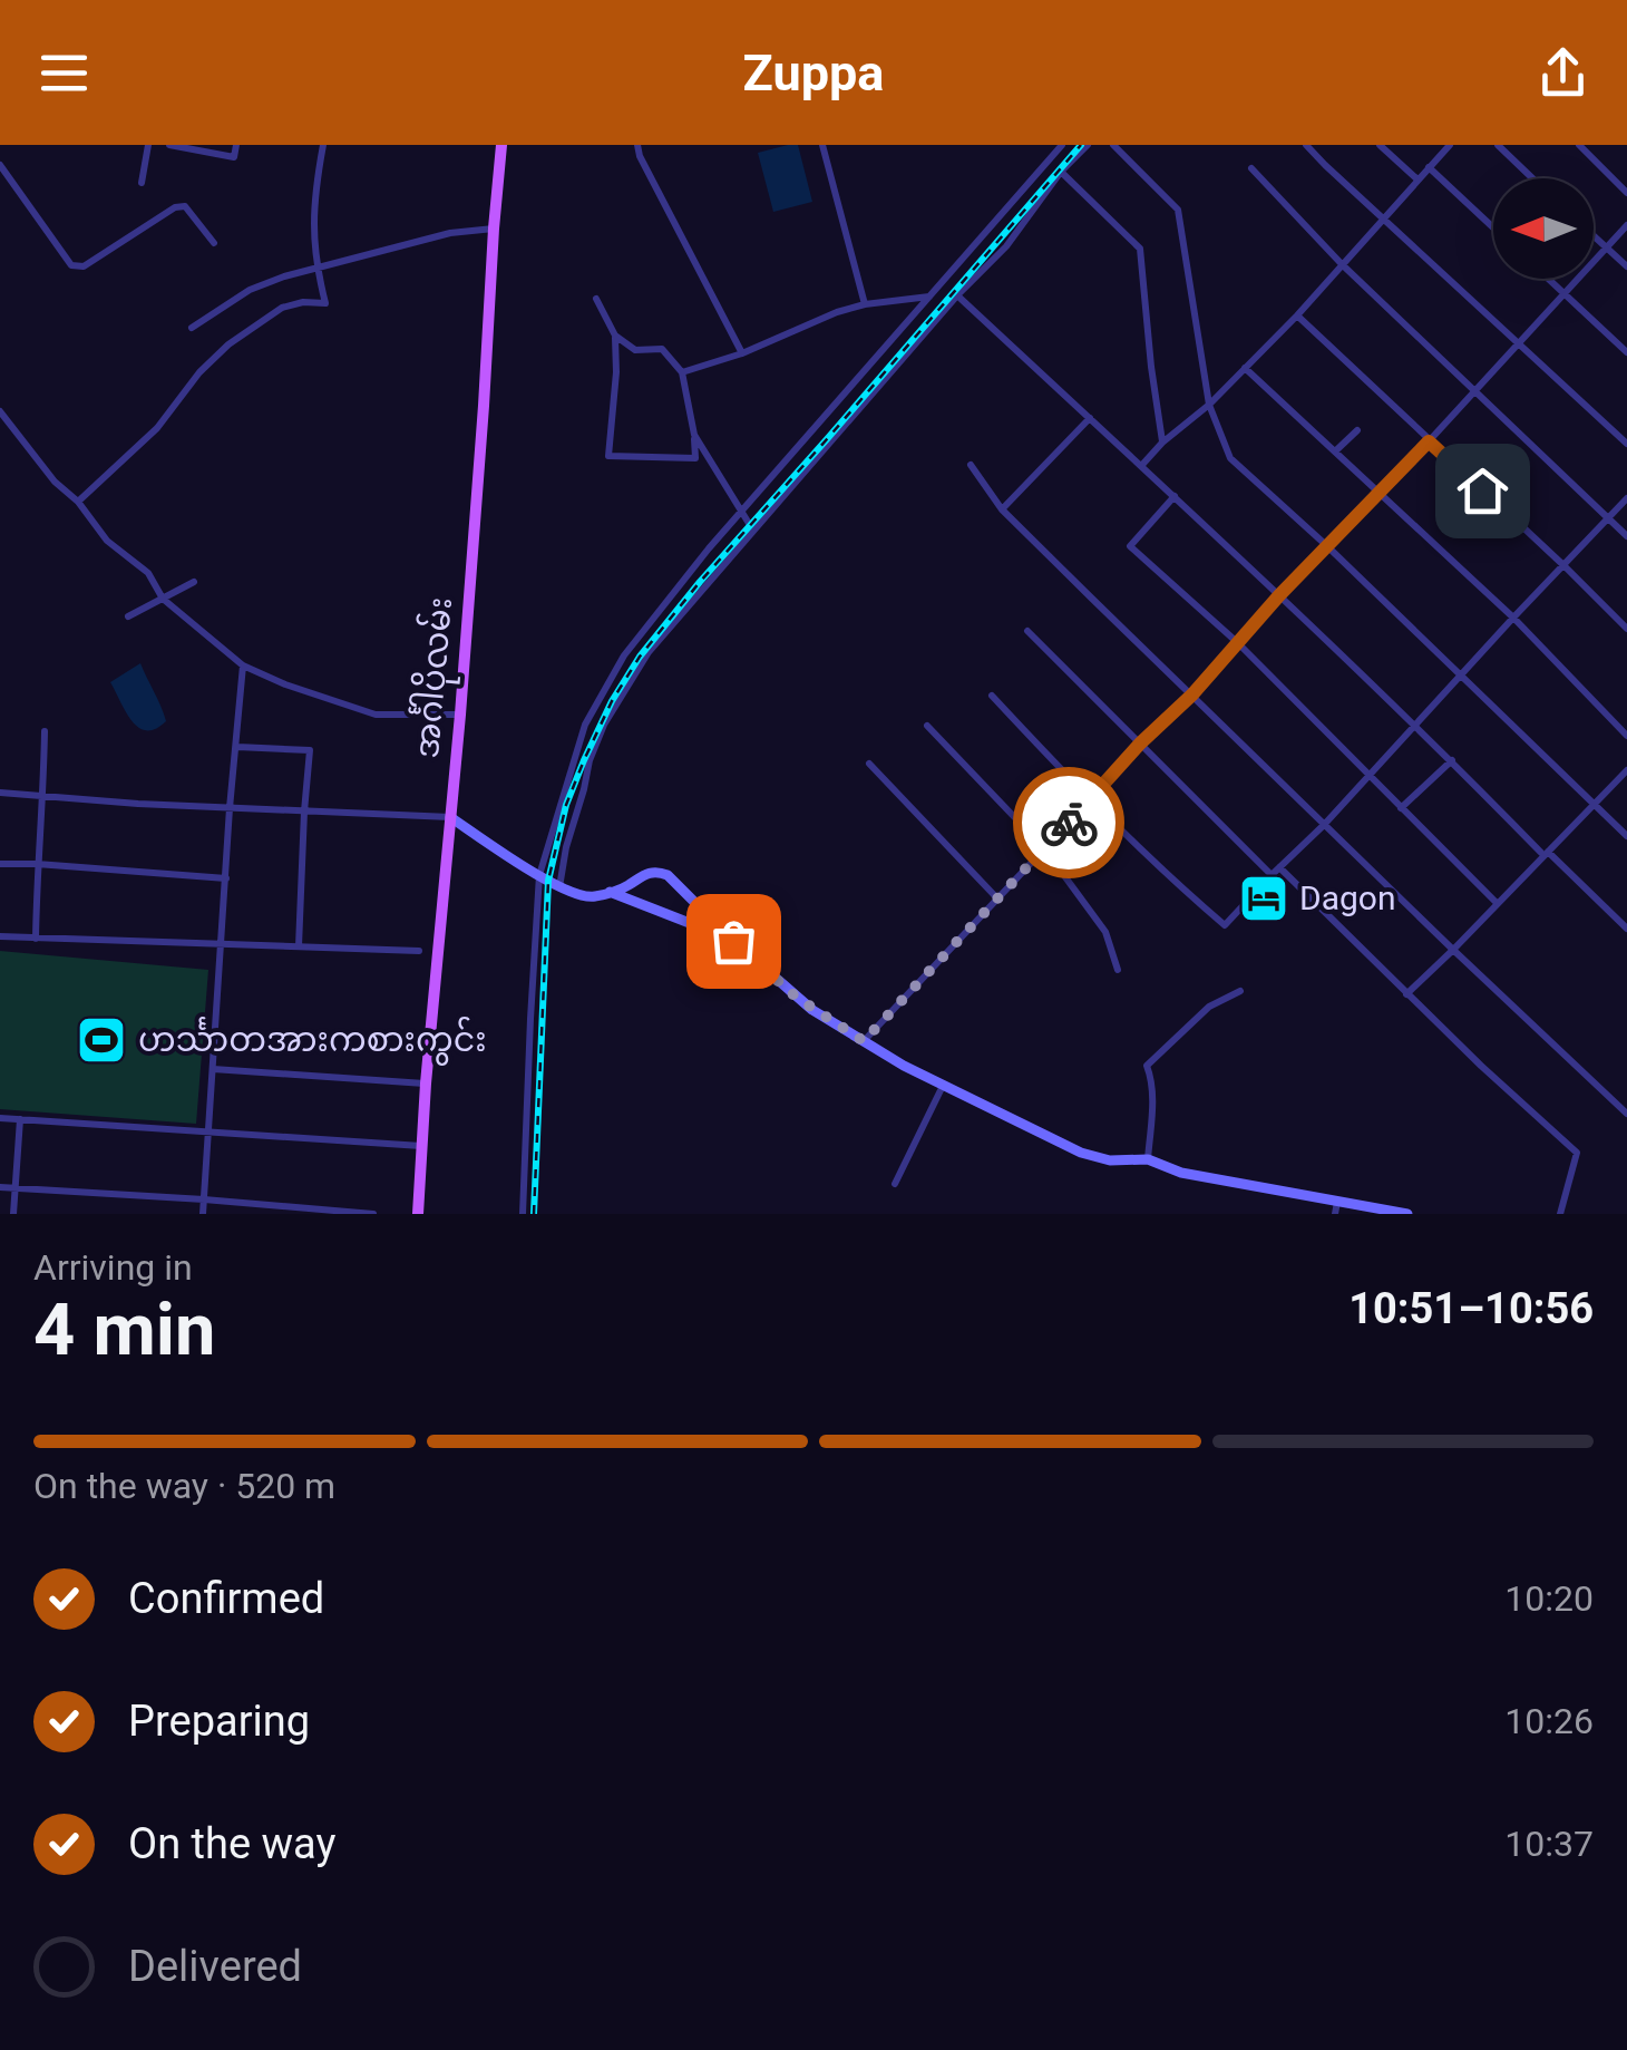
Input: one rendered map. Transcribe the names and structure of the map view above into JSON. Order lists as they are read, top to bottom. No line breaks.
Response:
{"streets":{"main road":["အင်္ဂါပိုလမ်း"]},"places":{"hotel":["Dagon"],"sports":["ဟင်္သာတအားကစားကွင်း"]},"north":"left","page":{"header":"Zuppa","heading":["4 min","Arriving in","10:51–10:56"],"bar":"On the way · 520 m","list":[["Confirmed","10:20"],["Preparing","10:26"],["On the way","10:37"],"Delivered"]}}
